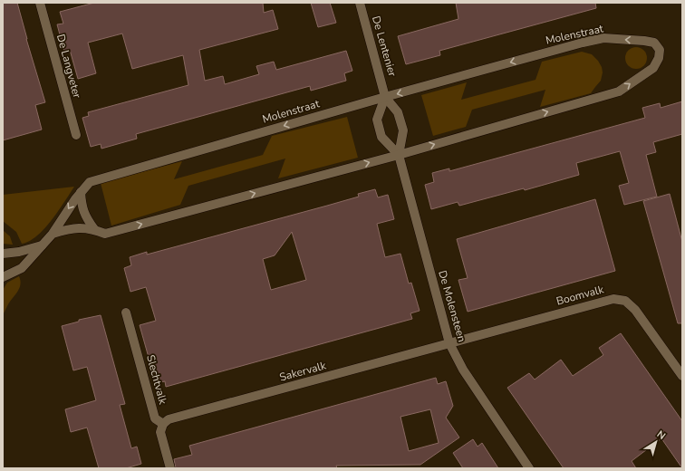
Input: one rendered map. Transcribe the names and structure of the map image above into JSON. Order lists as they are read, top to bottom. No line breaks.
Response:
{"streets":{"street":["Molenstraat","De Lentenier","De Langveter","Boomvalk","De Molensteen","Sakervalk","Slechtvalk"]},"crossings":[["Molenstraat","De Lentenier"],["Molenstraat","De Molensteen"],["Boomvalk","De Molensteen"],["Boomvalk","Sakervalk"],["De Molensteen","Sakervalk"],["Sakervalk","Slechtvalk"]],"north":"top right"}
